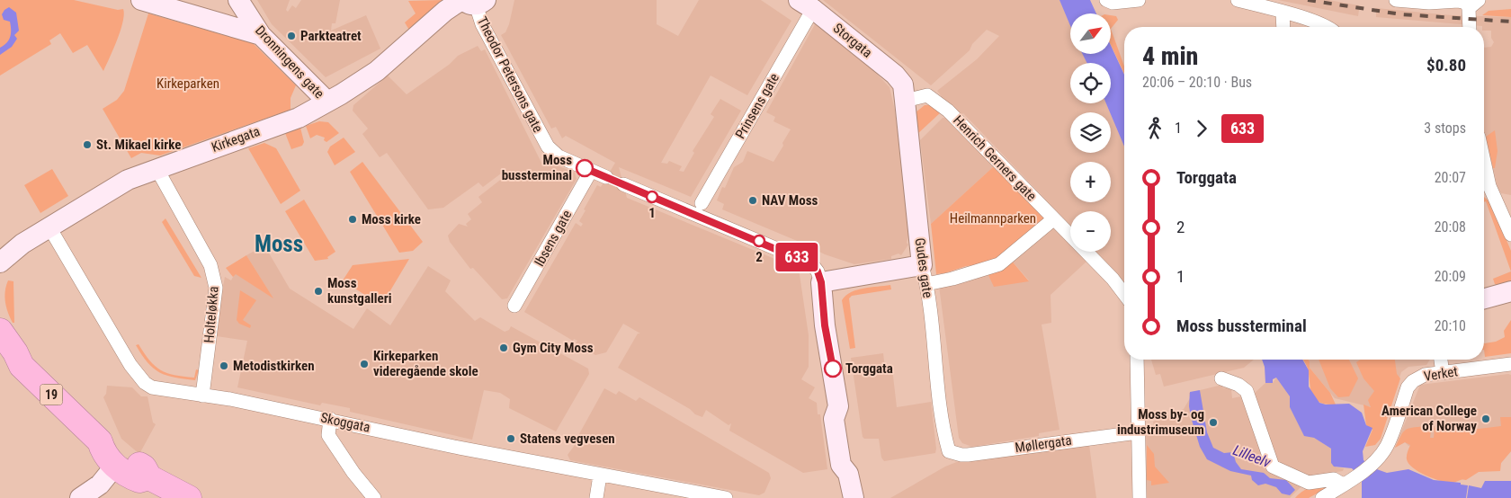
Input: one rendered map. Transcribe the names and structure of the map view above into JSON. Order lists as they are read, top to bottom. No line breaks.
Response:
{"streets":{"highway":["19"],"street":["Storgata","Dronningens gate","Theodor Petersons gate","Prinsens gate","Kirkegata","Henrich Gerners gate","Ibsens gate","Gudes gate","Holteløkka","Verket","Skoggata","Møllergata"]},"crossings":[["Storgata","Prinsens gate"],["Storgata","Henrich Gerners gate"],["Storgata","Gudes gate"],["Dronningens gate","Kirkegata"],["Theodor Petersons gate","Kirkegata"],["Theodor Petersons gate","Ibsens gate"],["Kirkegata","Holteløkka"],["Kirkegata","Skoggata"],["Henrich Gerners gate","Gudes gate"],["Gudes gate","Møllergata"],["Holteløkka","Skoggata"]],"districts":["Moss"],"water":["Lilleelv"],"parks":["Kirkeparken","Heilmannparken"],"places":["Parkteatret","St. Mikael kirke","Moss bussterminal","1","NAV Moss","Moss kirke","2","Moss kunstgalleri","Gym City Moss","Kirkeparken videregående skole","Metodistkirken","Torggata","American College of Norway","Moss by- og industrimuseum","Statens vegvesen"],"lines":["bus line 633"],"north":"top right","page":{"on_map":"633","map_buttons":["+","−"],"heading":["4 min","20:06 – 20:10 · Bus","$0.80"],"legs":["1","633","3 stops"],"list":[{"name":"Torggata","value":"20:07"},{"name":"2","value":"20:08"},{"name":"1","value":"20:09"},{"name":"Moss bussterminal","value":"20:10"}]}}
